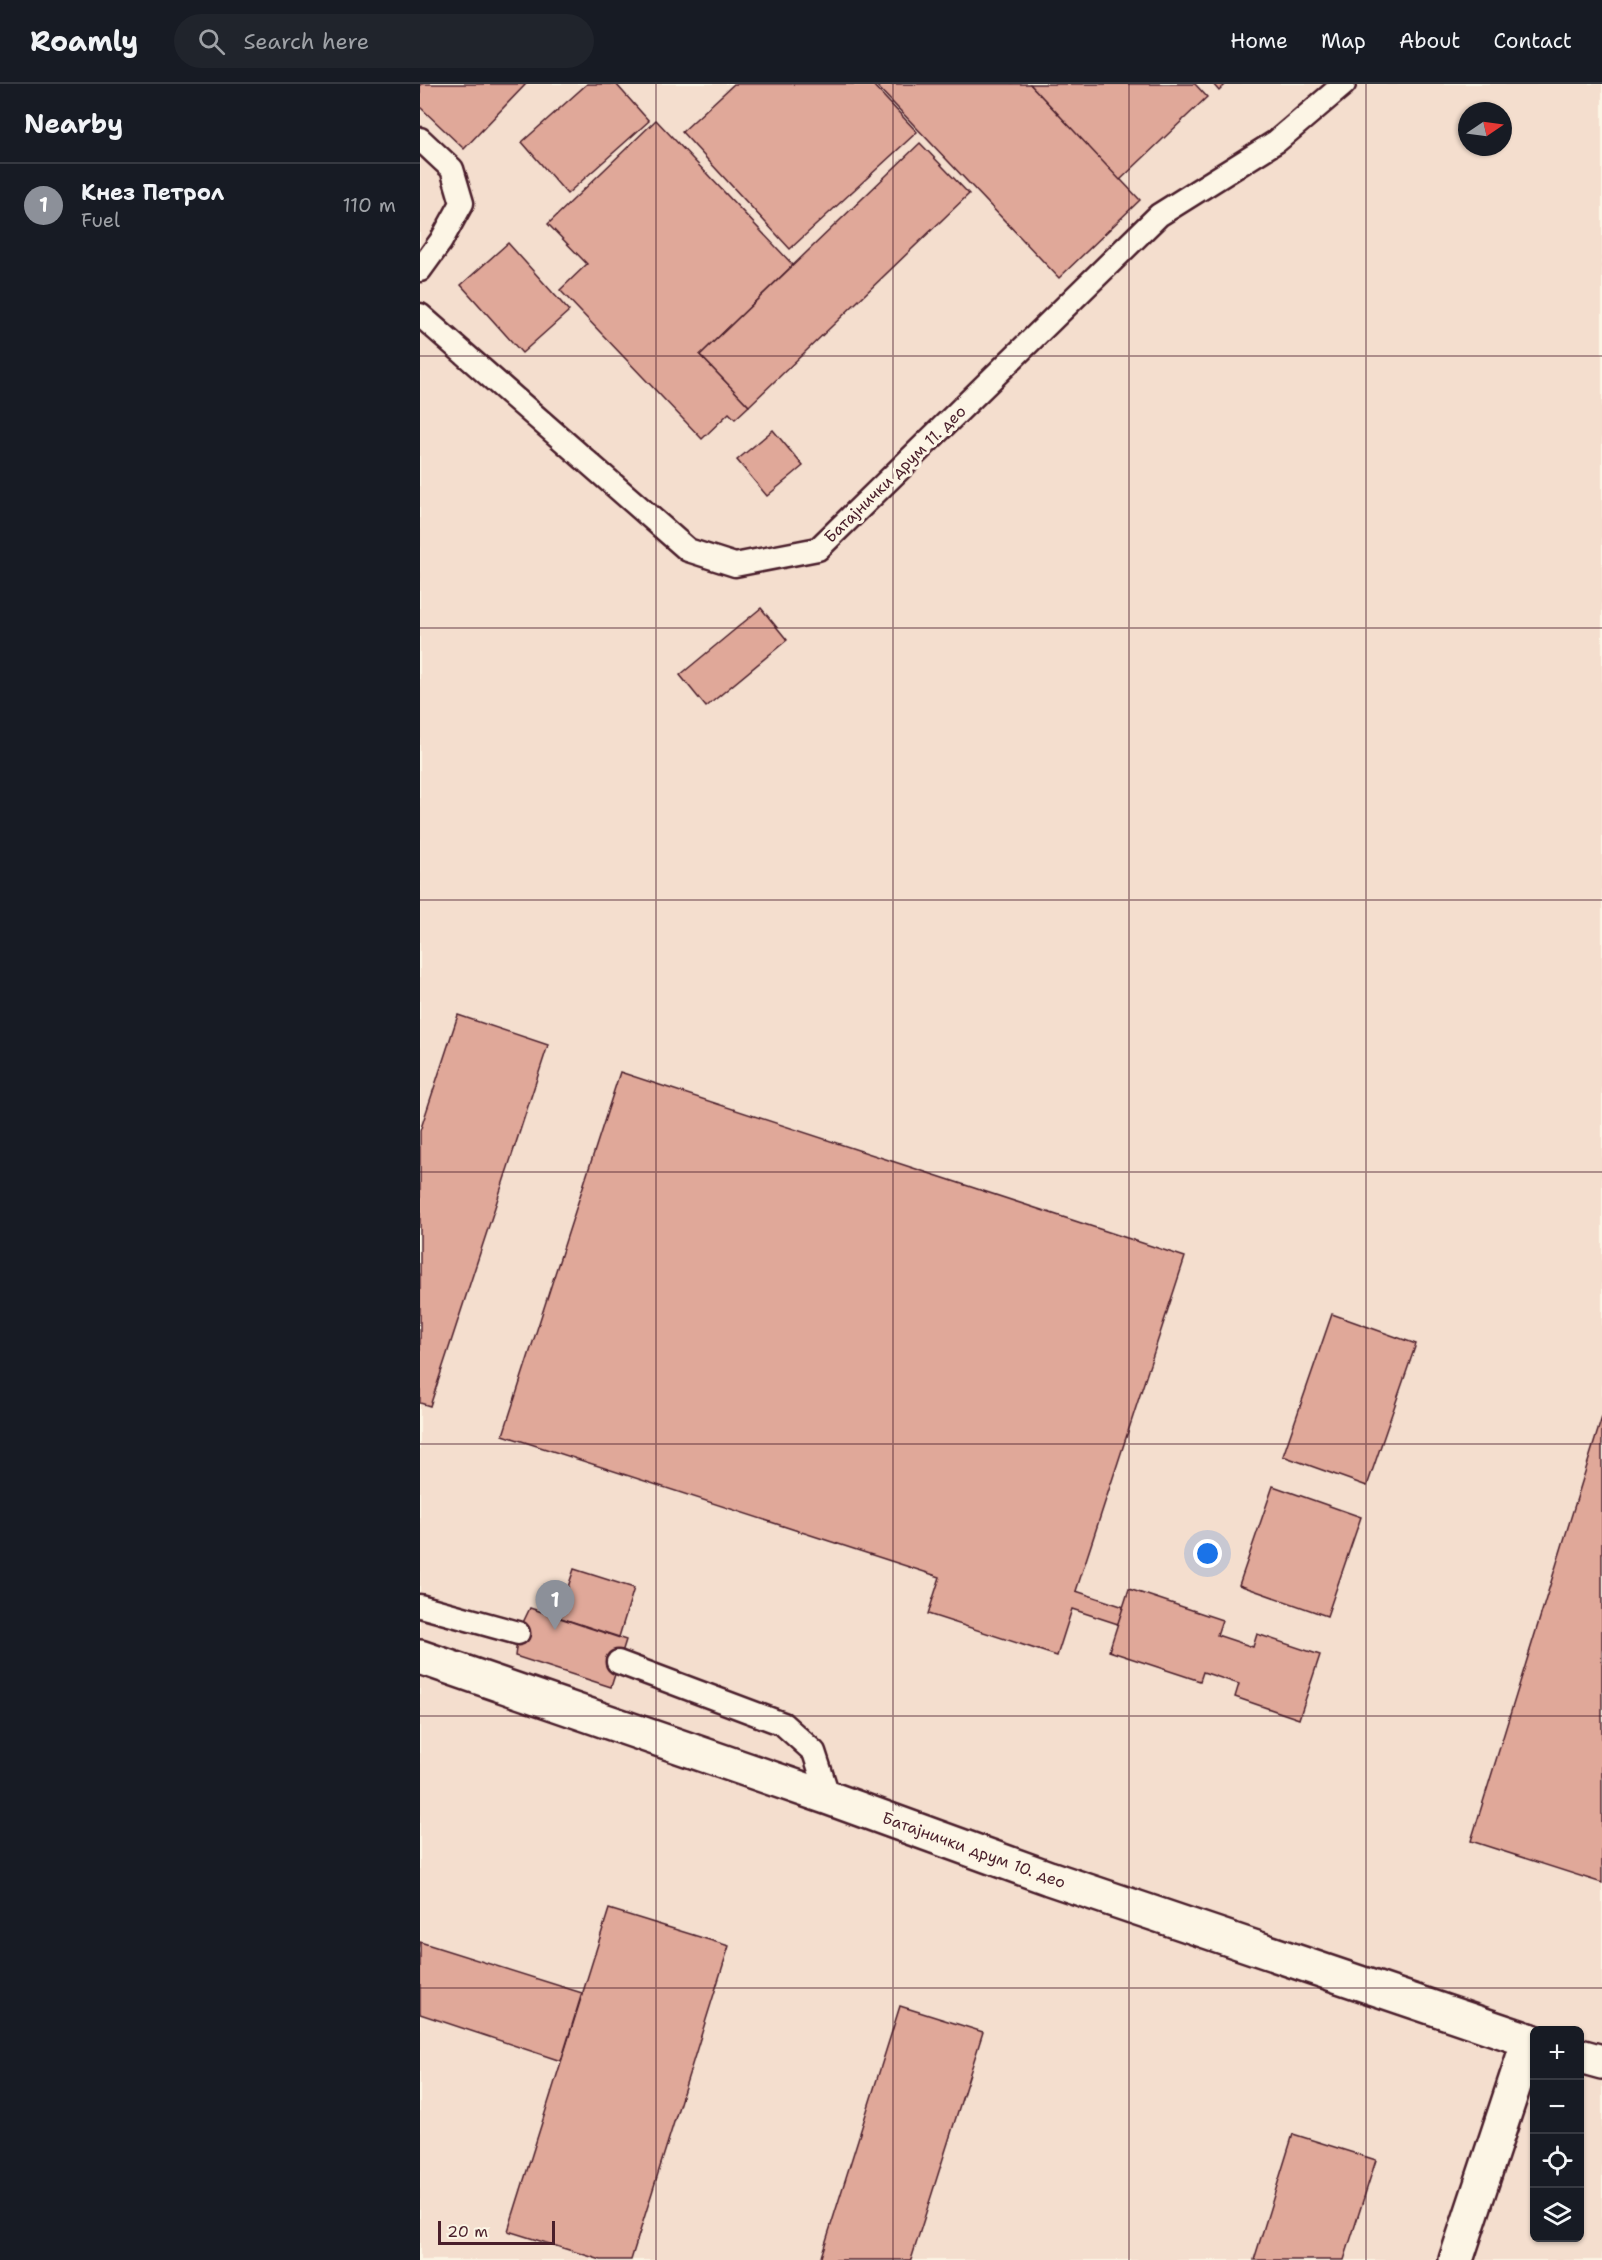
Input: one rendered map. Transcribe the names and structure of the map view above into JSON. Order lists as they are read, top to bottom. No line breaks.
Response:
{"streets":{"street":["Батајнички друм 10. део"],"lane":["Батајнички друм 11. део"]},"scale_bar":"20 m","north":"right","page":{"header":"Roamly","search":"Search here","nav":["Home","Map","About","Contact"],"heading":"Nearby","list":[{"mark":"1","name":"Кнез Петрол","note":"Fuel","value":"110 m"}],"pins":"1","map_buttons":["+","−"],"scale":"20 m"}}
